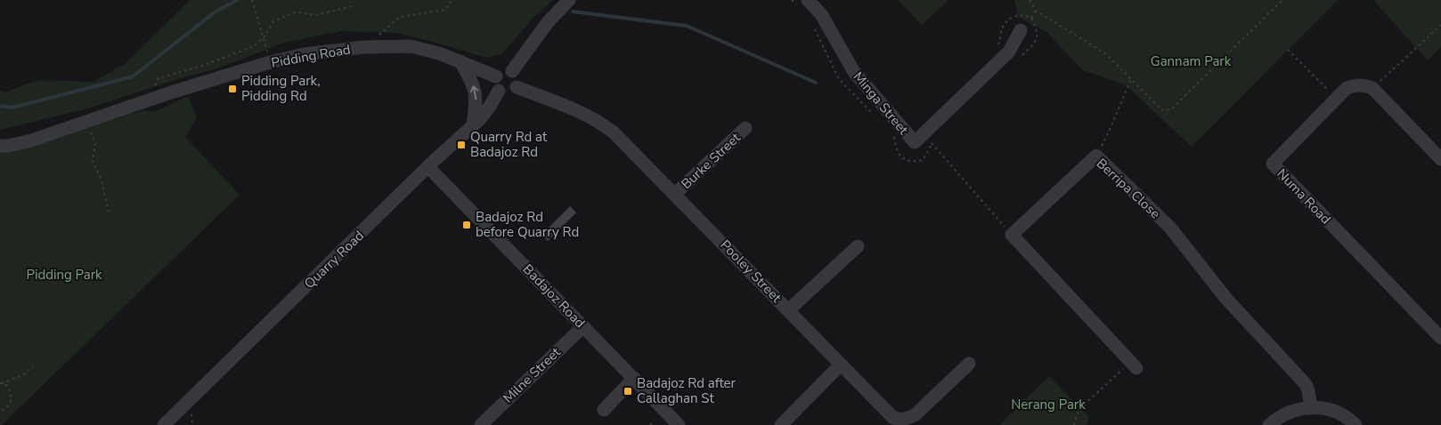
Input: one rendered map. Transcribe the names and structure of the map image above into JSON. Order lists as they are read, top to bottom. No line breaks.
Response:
{"streets":{"street":["Pidding Road","Minga Street","Burke Street","Berripa Close","Numa Road","Quarry Road","Pooley Street","Badajoz Road","Milne Street"]},"crossings":[["Pidding Road","Quarry Road"],["Pidding Road","Pooley Street"],["Burke Street","Pooley Street"],["Quarry Road","Pooley Street"],["Quarry Road","Badajoz Road"],["Badajoz Road","Milne Street"]],"parks":["Gannam Park","Pidding Park","Nerang Park"],"places":{"transit":["Pidding Park, Pidding Rd","Quarry Rd at Badajoz Rd","Badajoz Rd before Quarry Rd","Badajoz Rd after Callaghan St"]}}
